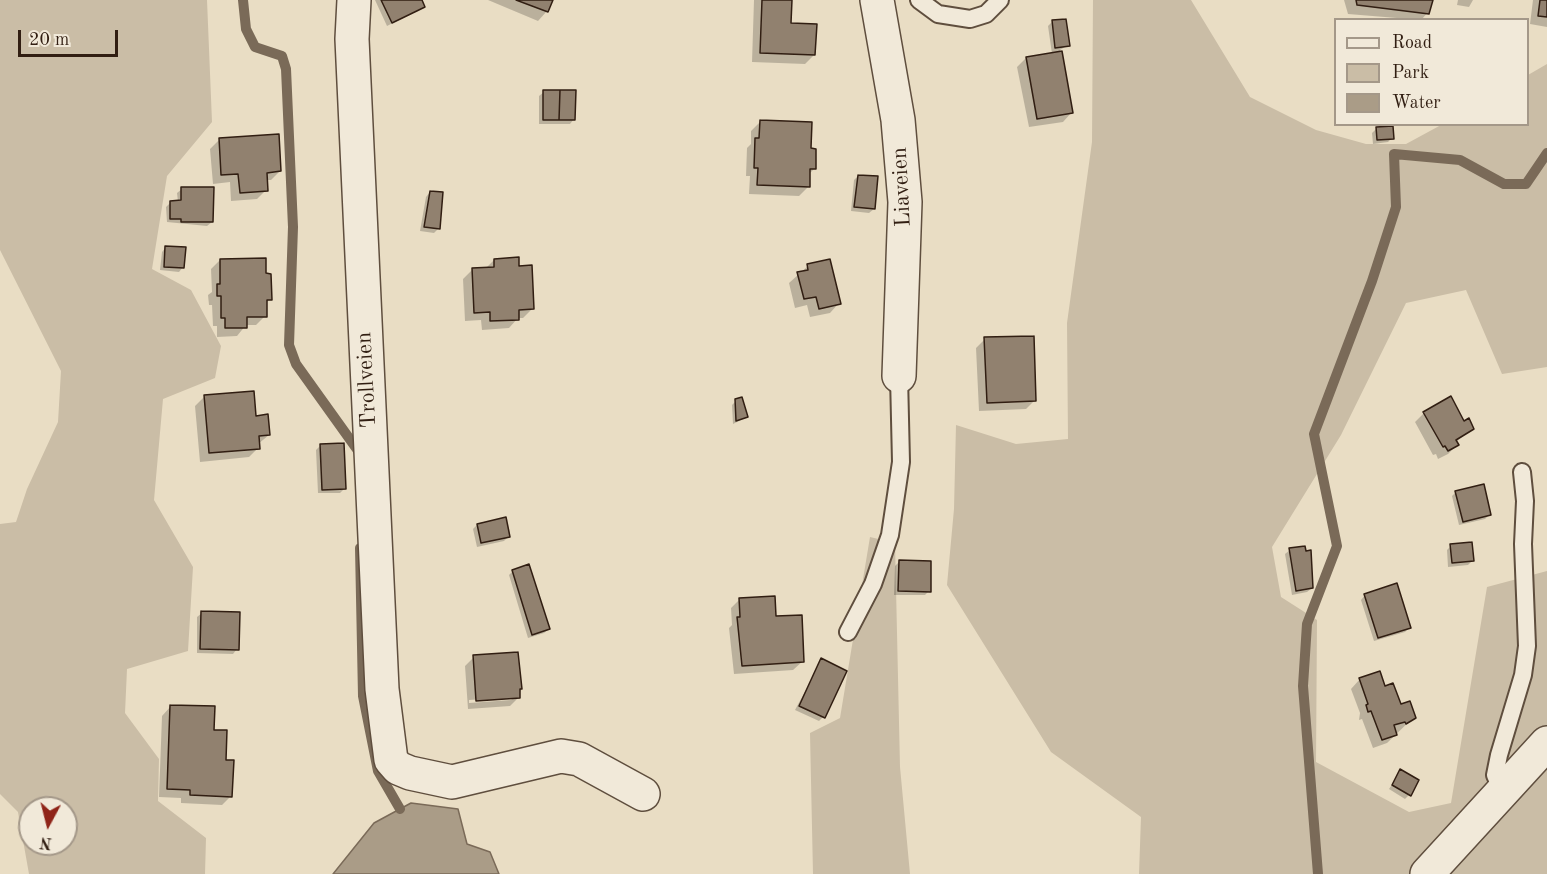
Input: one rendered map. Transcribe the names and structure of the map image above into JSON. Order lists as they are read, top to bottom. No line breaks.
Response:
{"streets":{"street":["Liaveien","Trollveien"]},"legend":["Road","Park","Water"],"scale_bar":"20 m","north":"bottom"}
